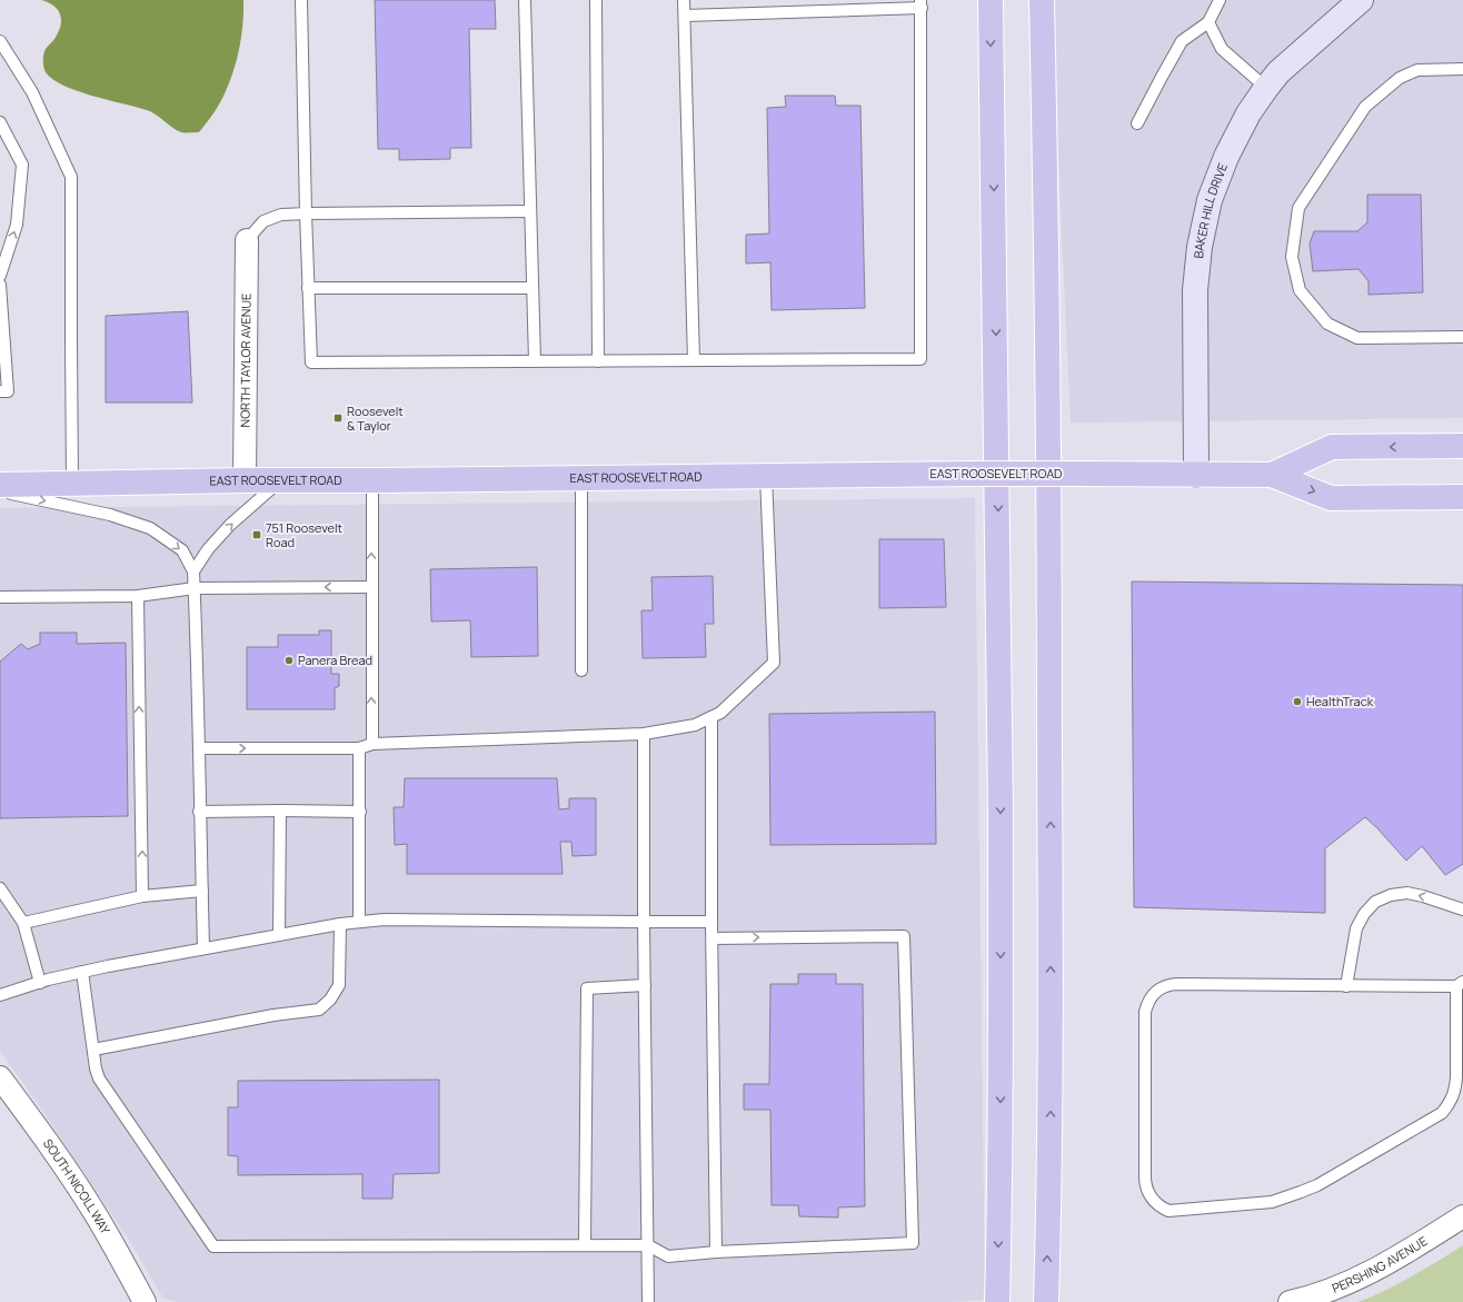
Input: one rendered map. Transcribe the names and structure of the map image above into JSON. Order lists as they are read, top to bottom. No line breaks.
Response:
{"streets":{"main road":["EAST ROOSEVELT ROAD"],"street":["BAKER HILL DRIVE","NORTH TAYLOR AVENUE","SOUTH NICOLL WAY","PERSHING AVENUE"]},"crossings":[["BAKER HILL DRIVE","EAST ROOSEVELT ROAD"],["NORTH TAYLOR AVENUE","EAST ROOSEVELT ROAD"]],"places":{"transit":["Roosevelt & Taylor","751 Roosevelt Road"],"other":["Panera Bread","HealthTrack"]}}
